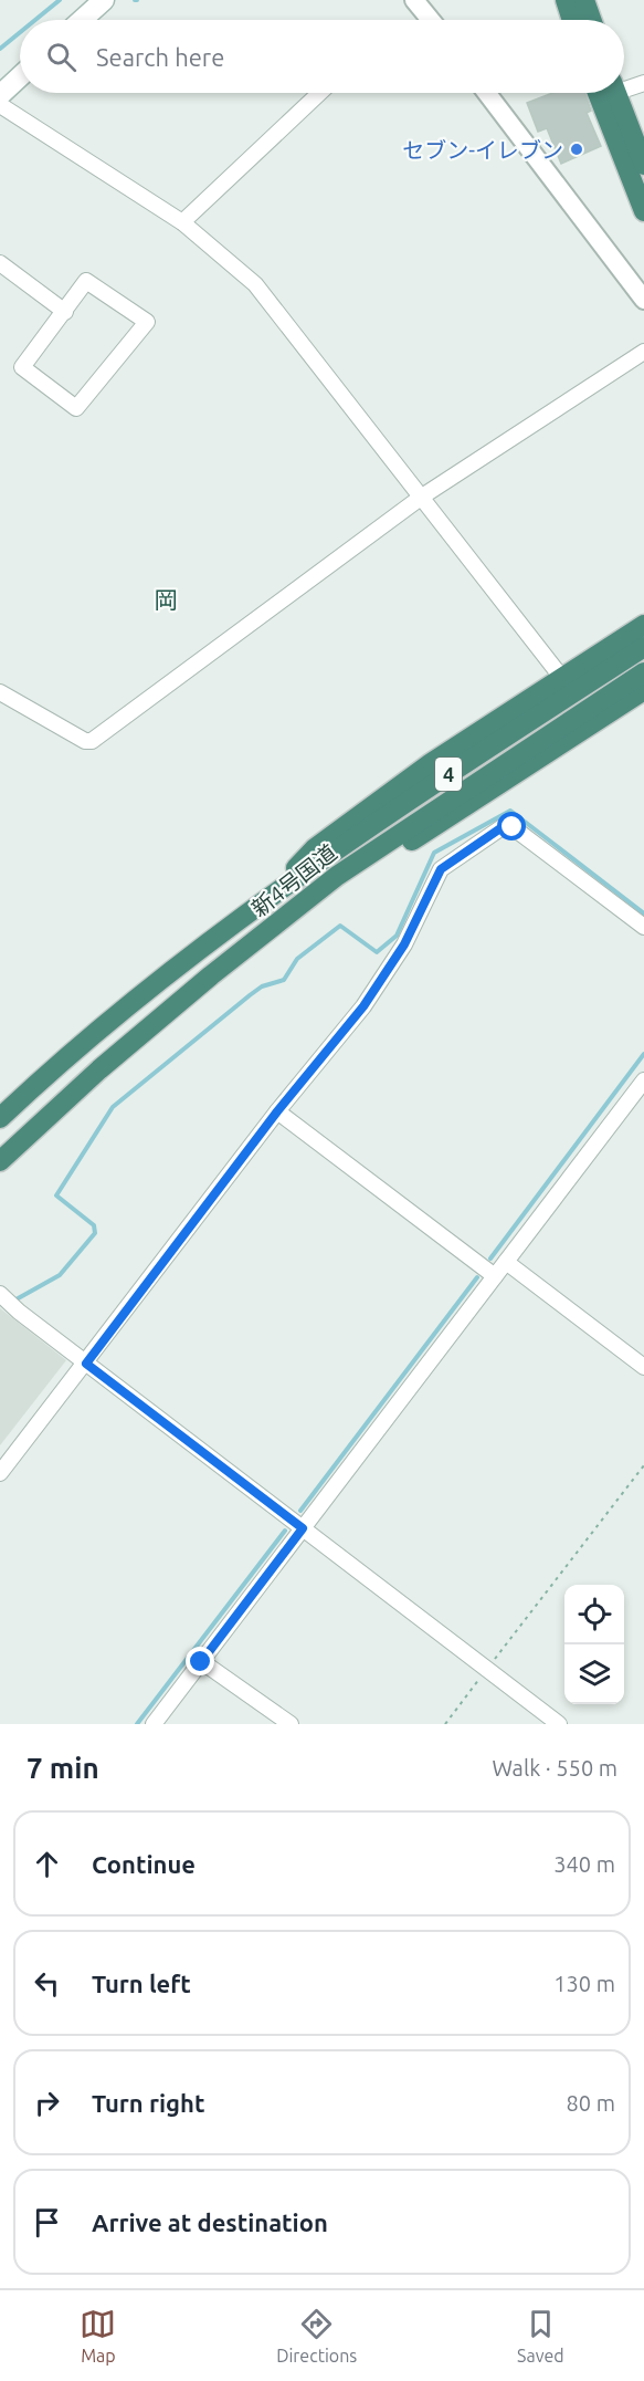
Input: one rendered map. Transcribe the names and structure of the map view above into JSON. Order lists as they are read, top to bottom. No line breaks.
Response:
{"streets":{"highway":["4","新4号国道"]},"districts":["岡"],"places":["セブン-イレブン"],"page":{"search":"Search here","heading":["7 min","Walk · 550 m"],"list":[["Continue","340 m"],["Turn left","130 m"],["Turn right","80 m"],"Arrive at destination"],"nav":["Map","Directions","Saved"]}}
